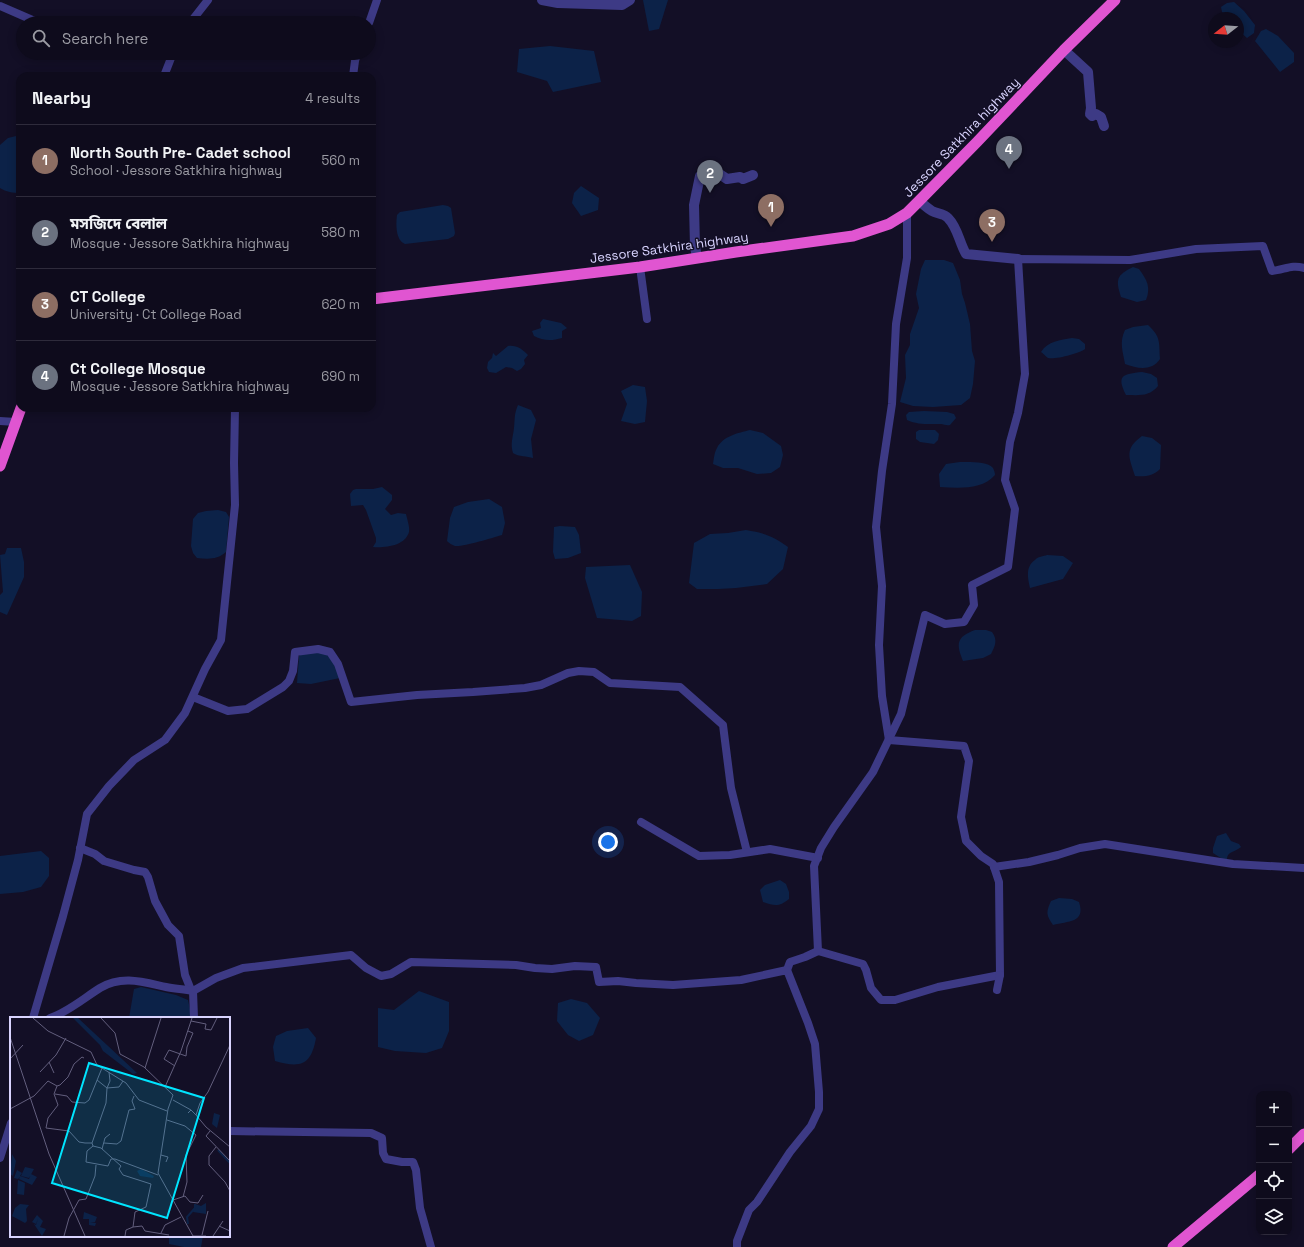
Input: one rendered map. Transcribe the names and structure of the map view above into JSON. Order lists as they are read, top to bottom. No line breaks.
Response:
{"streets":{"highway":["Jessore Satkhira highway"]},"north":"left","page":{"search":"Search here","heading":["Nearby","4 results"],"list":[{"mark":"1","name":"North South Pre- Cadet school","note":"School · Jessore Satkhira highway","value":"560 m"},{"mark":"2","name":"মসজিদে বেলাল","note":"Mosque · Jessore Satkhira highway","value":"580 m"},{"mark":"3","name":"CT College","note":"University · Ct College Road","value":"620 m"},{"mark":"4","name":"Ct College Mosque","note":"Mosque · Jessore Satkhira highway","value":"690 m"}],"pins":["4","2","1","3"],"map_buttons":["+","−"]}}
